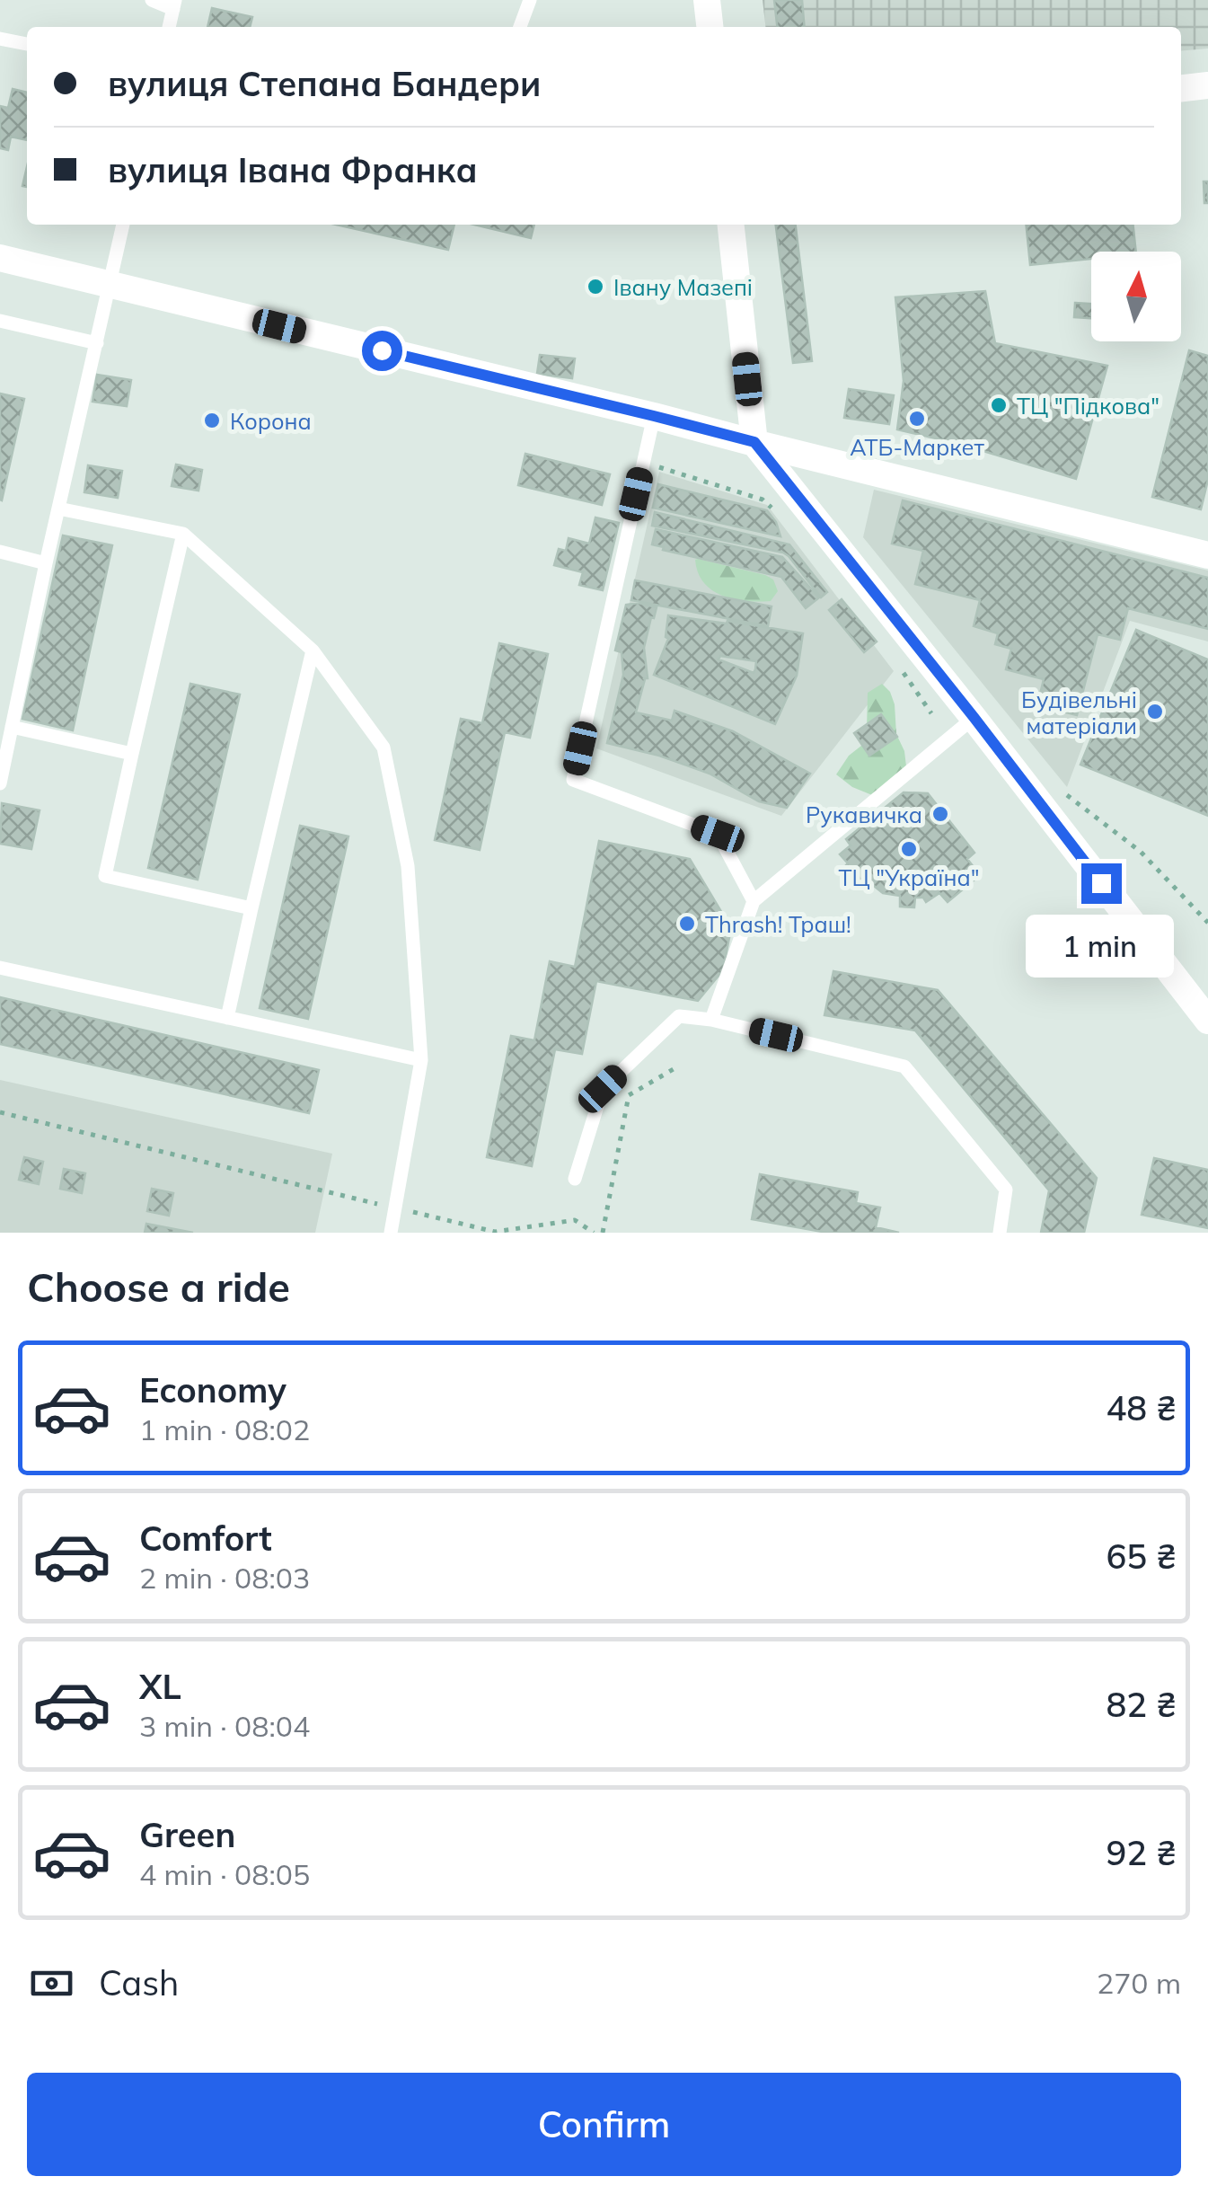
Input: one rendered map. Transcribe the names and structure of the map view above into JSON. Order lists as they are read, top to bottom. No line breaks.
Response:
{"places":["Івану Мазепі","ТЦ \"Підкова\"","АТБ-Маркет","Корона","Будівельні матеріали","Рукавичка","ТЦ \"Україна\"","Thrash! Траш!"],"north":"top","page":{"banner":["вулиця Степана Бандери","вулиця Івана Франка"],"bubble":"1 min","heading":"Choose a ride","list":[{"name":"Economy","note":"1 min · 08:02","value":"48 ₴"},{"name":"Comfort","note":"2 min · 08:03","value":"65 ₴"},{"name":"XL","note":"3 min · 08:04","value":"82 ₴"},{"name":"Green","note":"4 min · 08:05","value":"92 ₴"}],"pay":["Cash","270 m"],"buttons":"Confirm"}}
